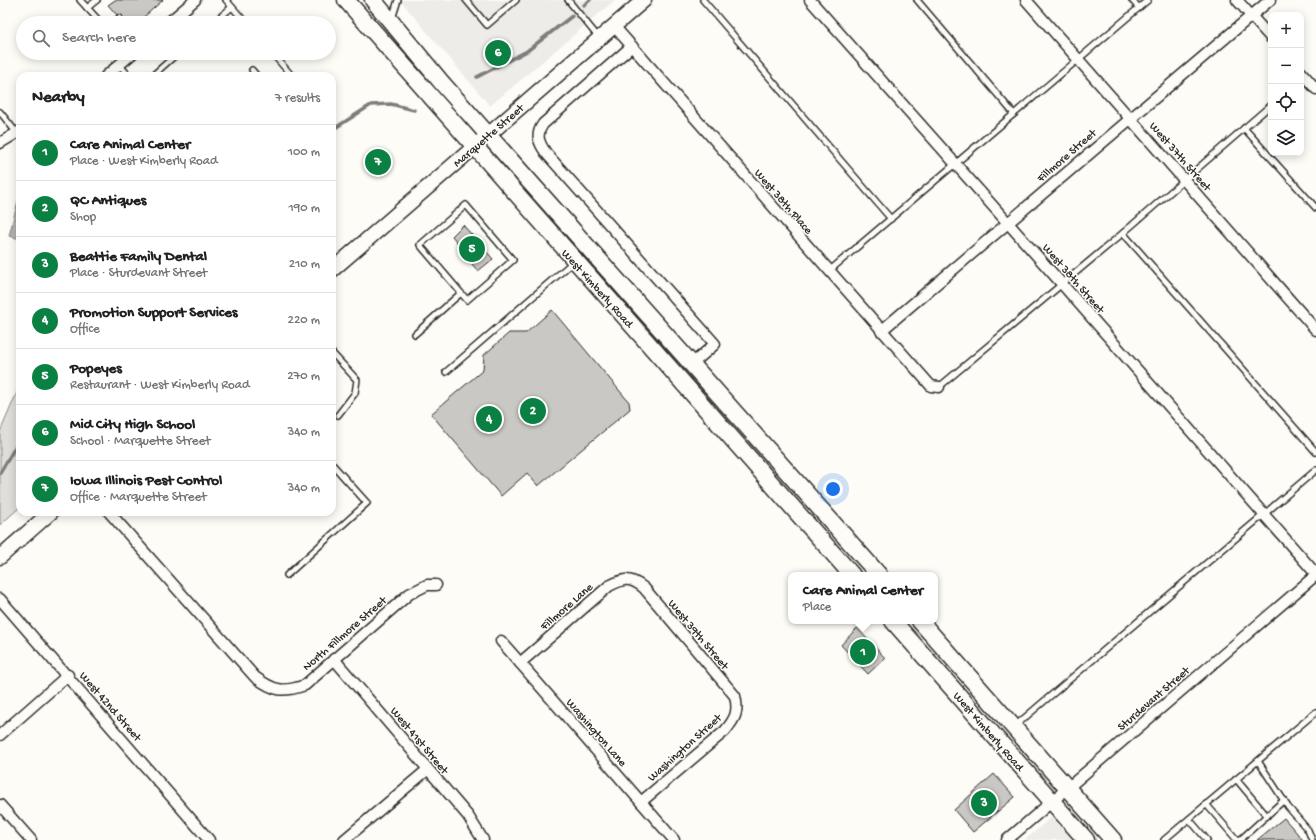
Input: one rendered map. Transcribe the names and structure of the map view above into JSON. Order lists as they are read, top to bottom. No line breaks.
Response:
{"streets":{"main road":["West Kimberly Road"],"street":["Marquette Street","Fillmore Street","West 37th Street","West 38th Place","West 38th Street","Fillmore Lane","North Fillmore Street","West 39th Street","Sturdevant Street","West 42nd Street","Washington Lane","West 41st Street","Washington Street"]},"crossings":[["Marquette Street","West 38th Place"],["Marquette Street","West Kimberly Road"],["Fillmore Street","West 37th Street"],["Fillmore Street","West 38th Place"],["Fillmore Street","West 38th Street"],["West 38th Street","Sturdevant Street"],["West Kimberly Road","Sturdevant Street"],["Fillmore Lane","West 39th Street"],["Fillmore Lane","Washington Lane"],["North Fillmore Street","West 41st Street"],["West 39th Street","Washington Street"],["Washington Lane","Washington Street"]],"page":{"map_buttons":["+","−"],"search":"Search here","pins":["6","7","5","2","4","1","3"],"heading":["Nearby","7 results"],"list":[{"mark":"1","name":"Care Animal Center","note":"Place · West Kimberly Road","value":"100 m"},{"mark":"2","name":"QC Antiques","note":"Shop","value":"190 m"},{"mark":"3","name":"Beattie Family Dental","note":"Place · Sturdevant Street","value":"210 m"},{"mark":"4","name":"Promotion Support Services","note":"Office","value":"220 m"},{"mark":"5","name":"Popeyes","note":"Restaurant · West Kimberly Road","value":"270 m"},{"mark":"6","name":"Mid City High School","note":"School · Marquette Street","value":"340 m"},{"mark":"7","name":"Iowa Illinois Pest Control","note":"Office · Marquette Street","value":"340 m"}],"popup":["Care Animal Center","Place"]}}
